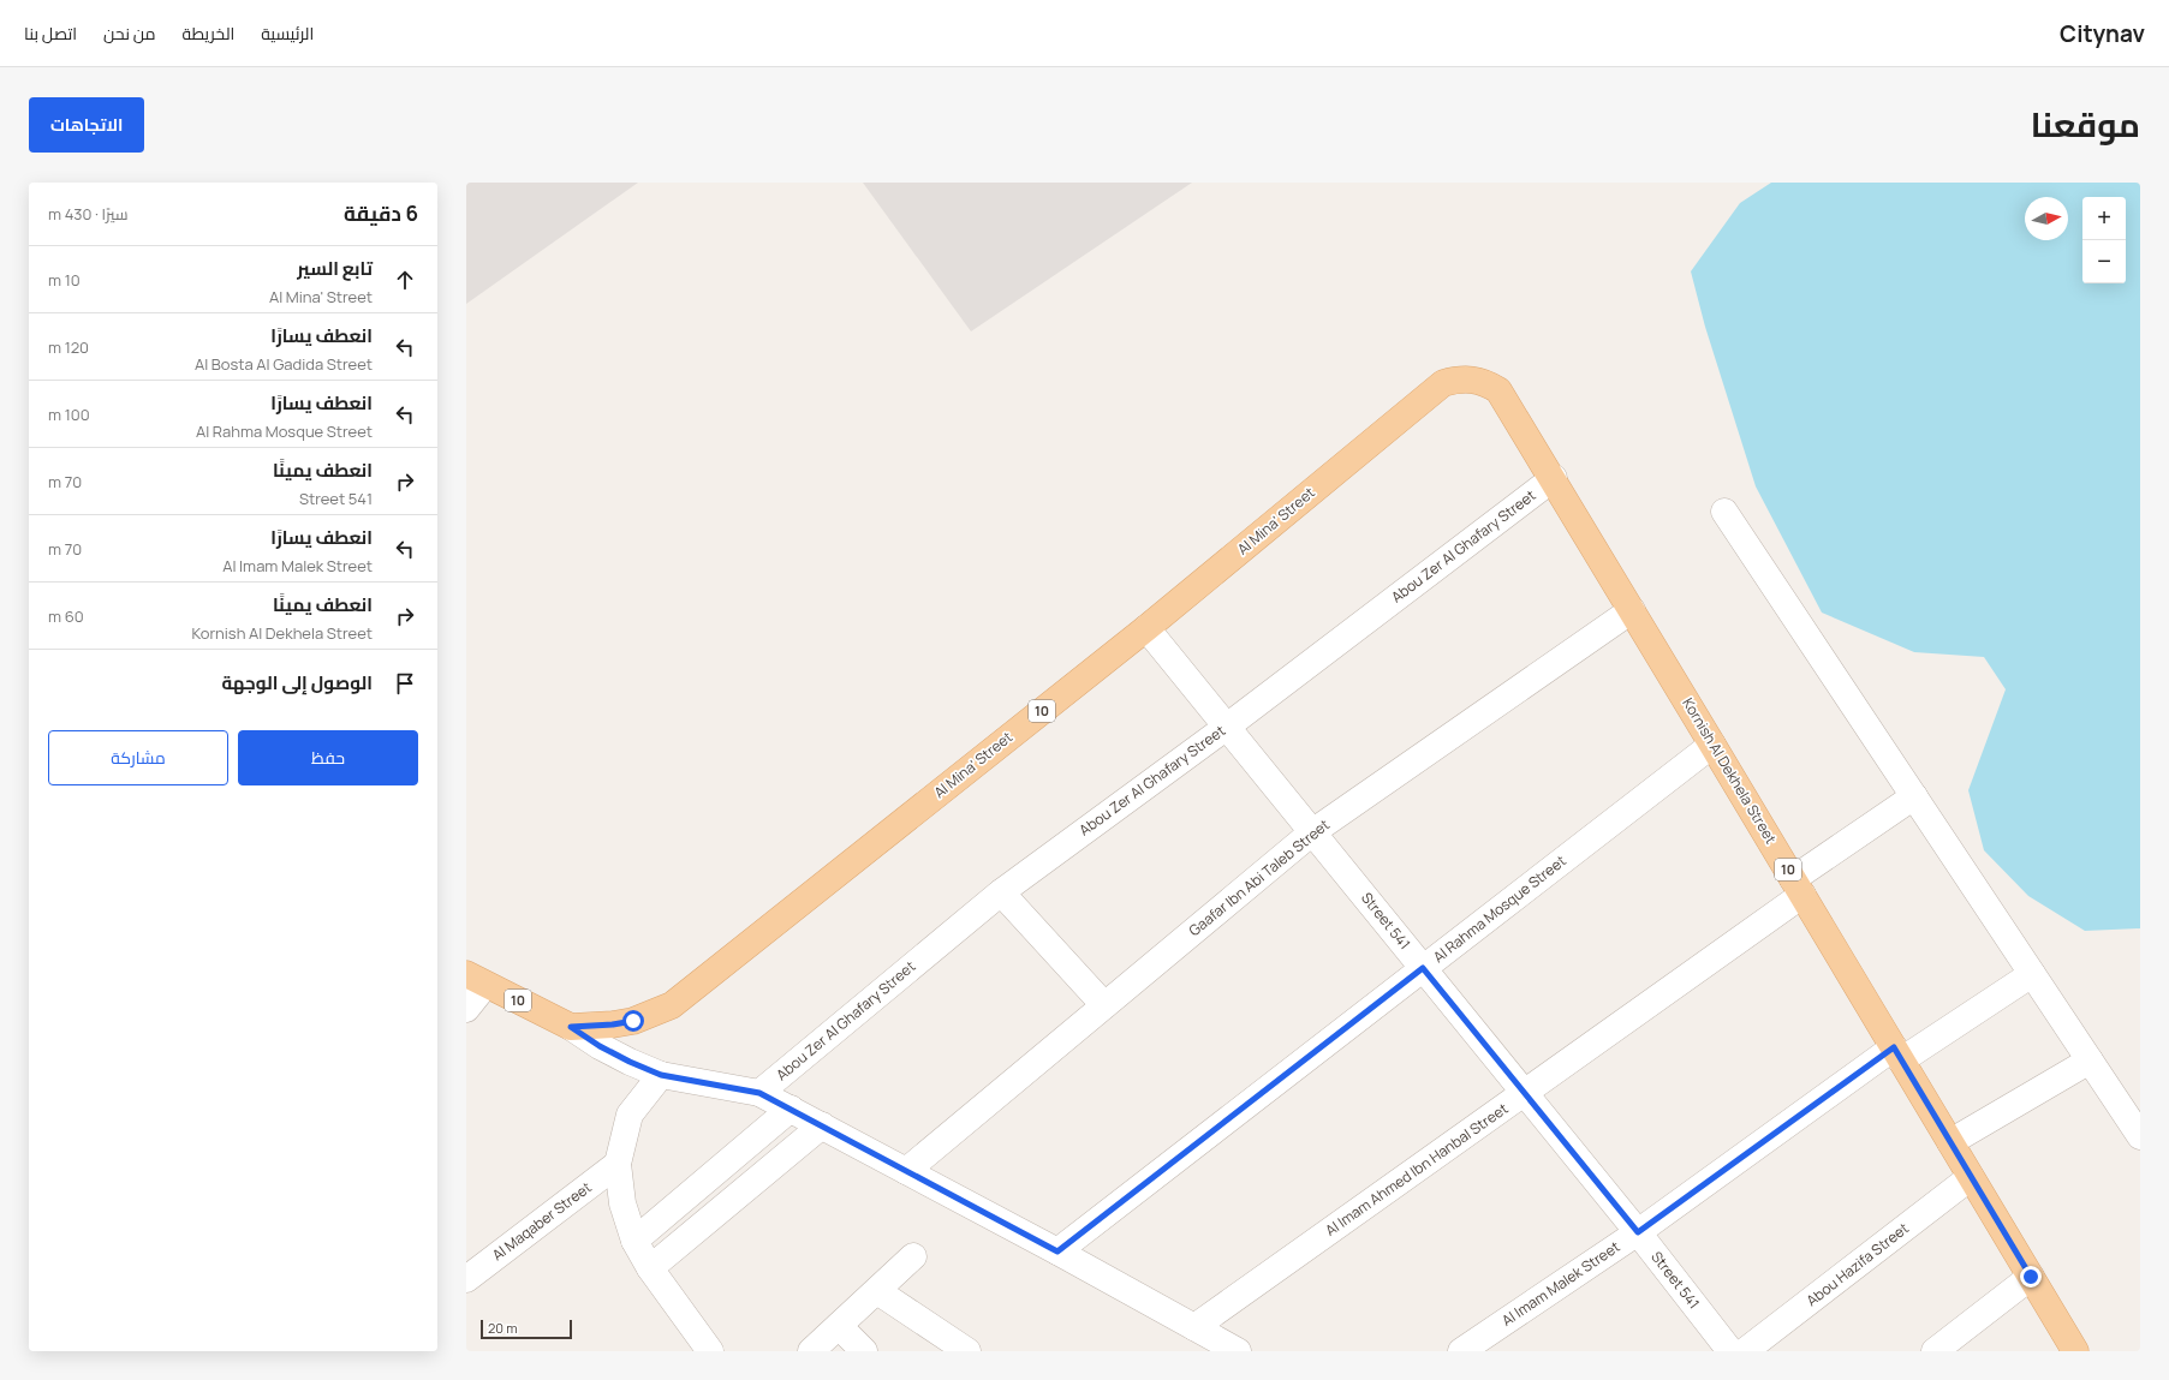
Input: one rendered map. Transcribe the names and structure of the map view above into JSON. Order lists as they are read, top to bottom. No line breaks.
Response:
{"streets":{"main road":["Al Mina' Street","10","Kornish Al Dekhela Street"],"street":["Abou Zer Al Ghafary Street","Gaafar Ibn Abi Taleb Street","Al Rahma Mosque Street","Street 541","Al Imam Ahmed Ibn Hanbal Street","Al Maqaber Street","Abou Hazifa Street","Al Imam Malek Street"]},"crossings":[["Al Mina' Street","Kornish Al Dekhela Street"],["Al Mina' Street","Street 541"],["Abou Zer Al Ghafary Street","Kornish Al Dekhela Street"],["Abou Zer Al Ghafary Street","Street 541"],["Kornish Al Dekhela Street","Gaafar Ibn Abi Taleb Street"],["Kornish Al Dekhela Street","Al Rahma Mosque Street"],["Kornish Al Dekhela Street","Al Imam Ahmed Ibn Hanbal Street"],["Kornish Al Dekhela Street","Abou Hazifa Street"],["Kornish Al Dekhela Street","Al Imam Malek Street"],["Gaafar Ibn Abi Taleb Street","Street 541"],["Al Rahma Mosque Street","Street 541"],["Street 541","Al Imam Ahmed Ibn Hanbal Street"],["Street 541","Al Imam Malek Street"]],"scale_bar":"20 m","north":"right","page":{"header":"Citynav","nav":["الرئيسية","الخريطة","من نحن","اتصل بنا"],"title":"موقعنا","buttons":["الاتجاهات",["حفظ","مشاركة"]],"heading":["6 دقيقة","سيرًا · 430 m"],"map_buttons":["+","−"],"list":[["تابع السير","Al Mina' Street","10 m"],["انعطف يسارًا","Al Bosta Al Gadida Street","120 m"],["انعطف يسارًا","Al Rahma Mosque Street","100 m"],["انعطف يمينًا","Street 541","70 m"],["انعطف يسارًا","Al Imam Malek Street","70 m"],["انعطف يمينًا","Kornish Al Dekhela Street","60 m"],"الوصول إلى الوجهة"],"scale":"20 m"}}
